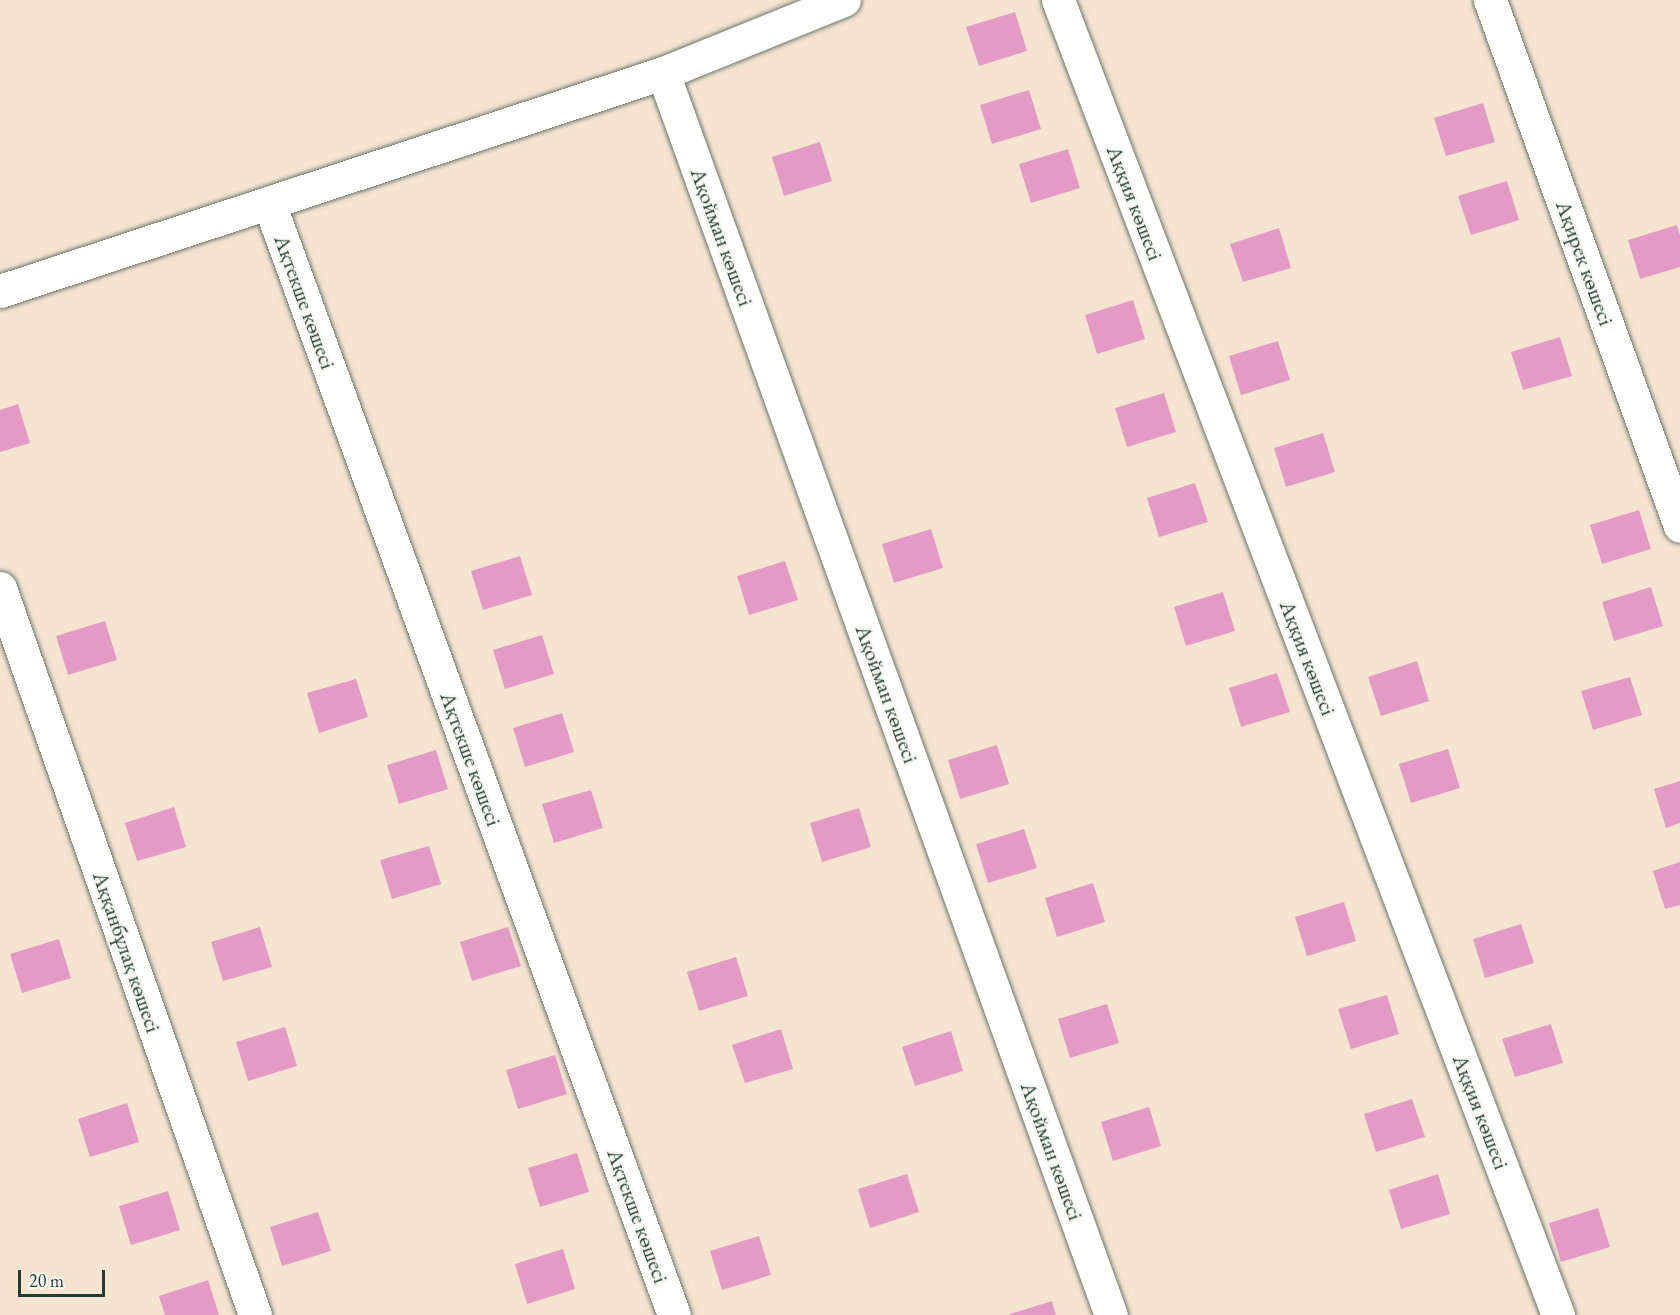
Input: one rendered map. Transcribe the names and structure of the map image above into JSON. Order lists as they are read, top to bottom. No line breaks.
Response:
{"streets":{"street":["Аққия көшесі","Ақойман көшесі","Ақирек көшесі","Ақтекше көшесі","Аққанбұлақ көшесі"]},"scale_bar":"20 m"}
